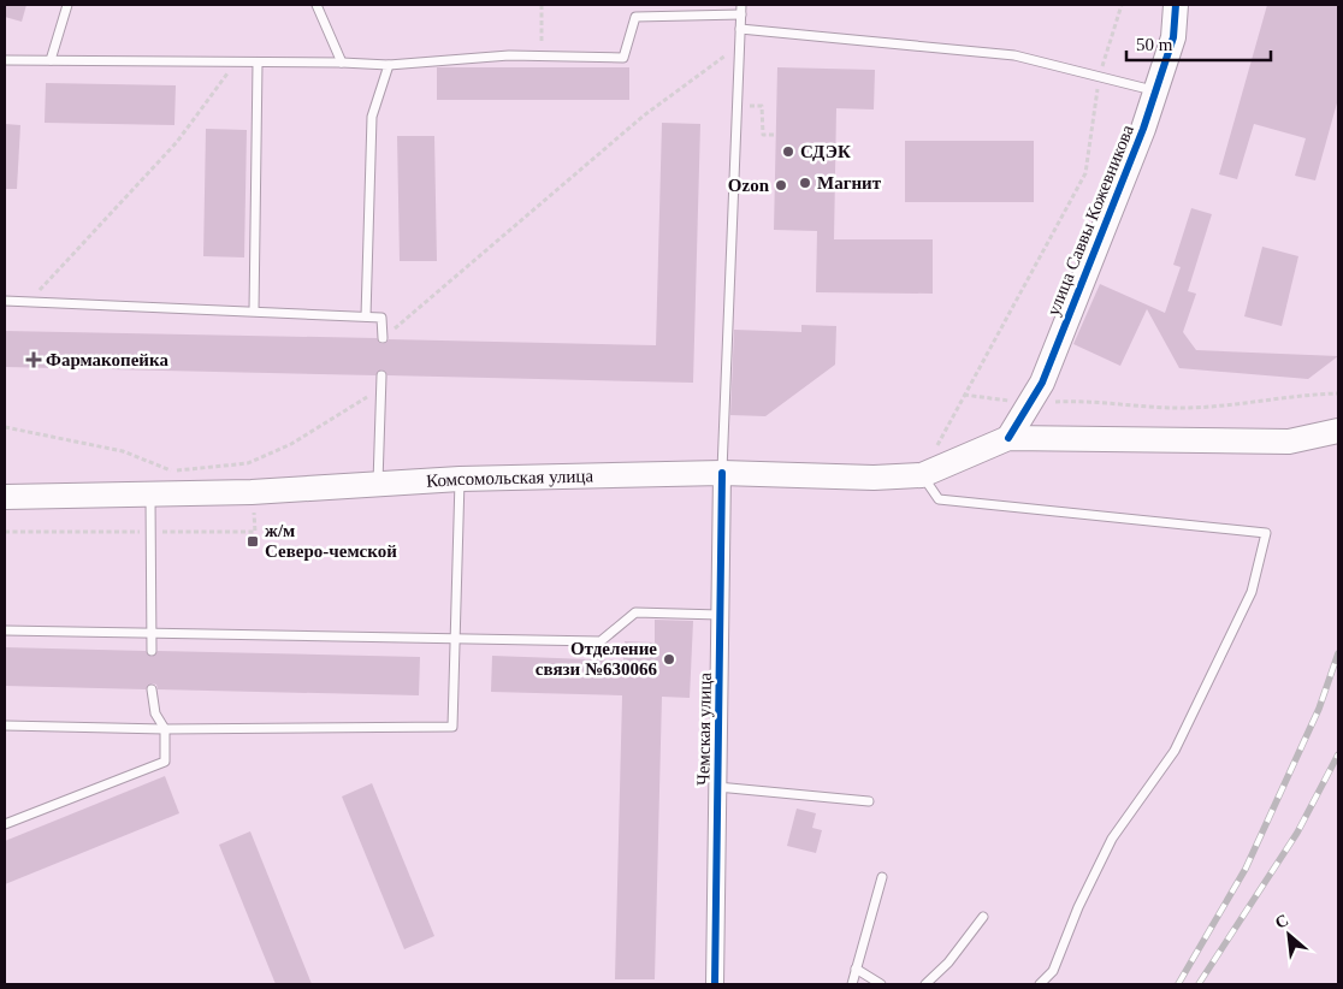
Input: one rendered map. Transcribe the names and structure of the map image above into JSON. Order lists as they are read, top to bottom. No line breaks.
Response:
{"streets":{"main road":["улица Саввы Кожевникова","Комсомольская улица"],"street":["Чемская улица"]},"crossings":[["улица Саввы Кожевникова","Комсомольская улица"],["Комсомольская улица","Чемская улица"]],"places":{"other":["СДЭК","Магнит","Ozon","Отделение связи №630066"],"health":["Фармакопейка"],"transit":["ж/м Северо-чемской"]},"scale_bar":"50 m","north":"top left"}
